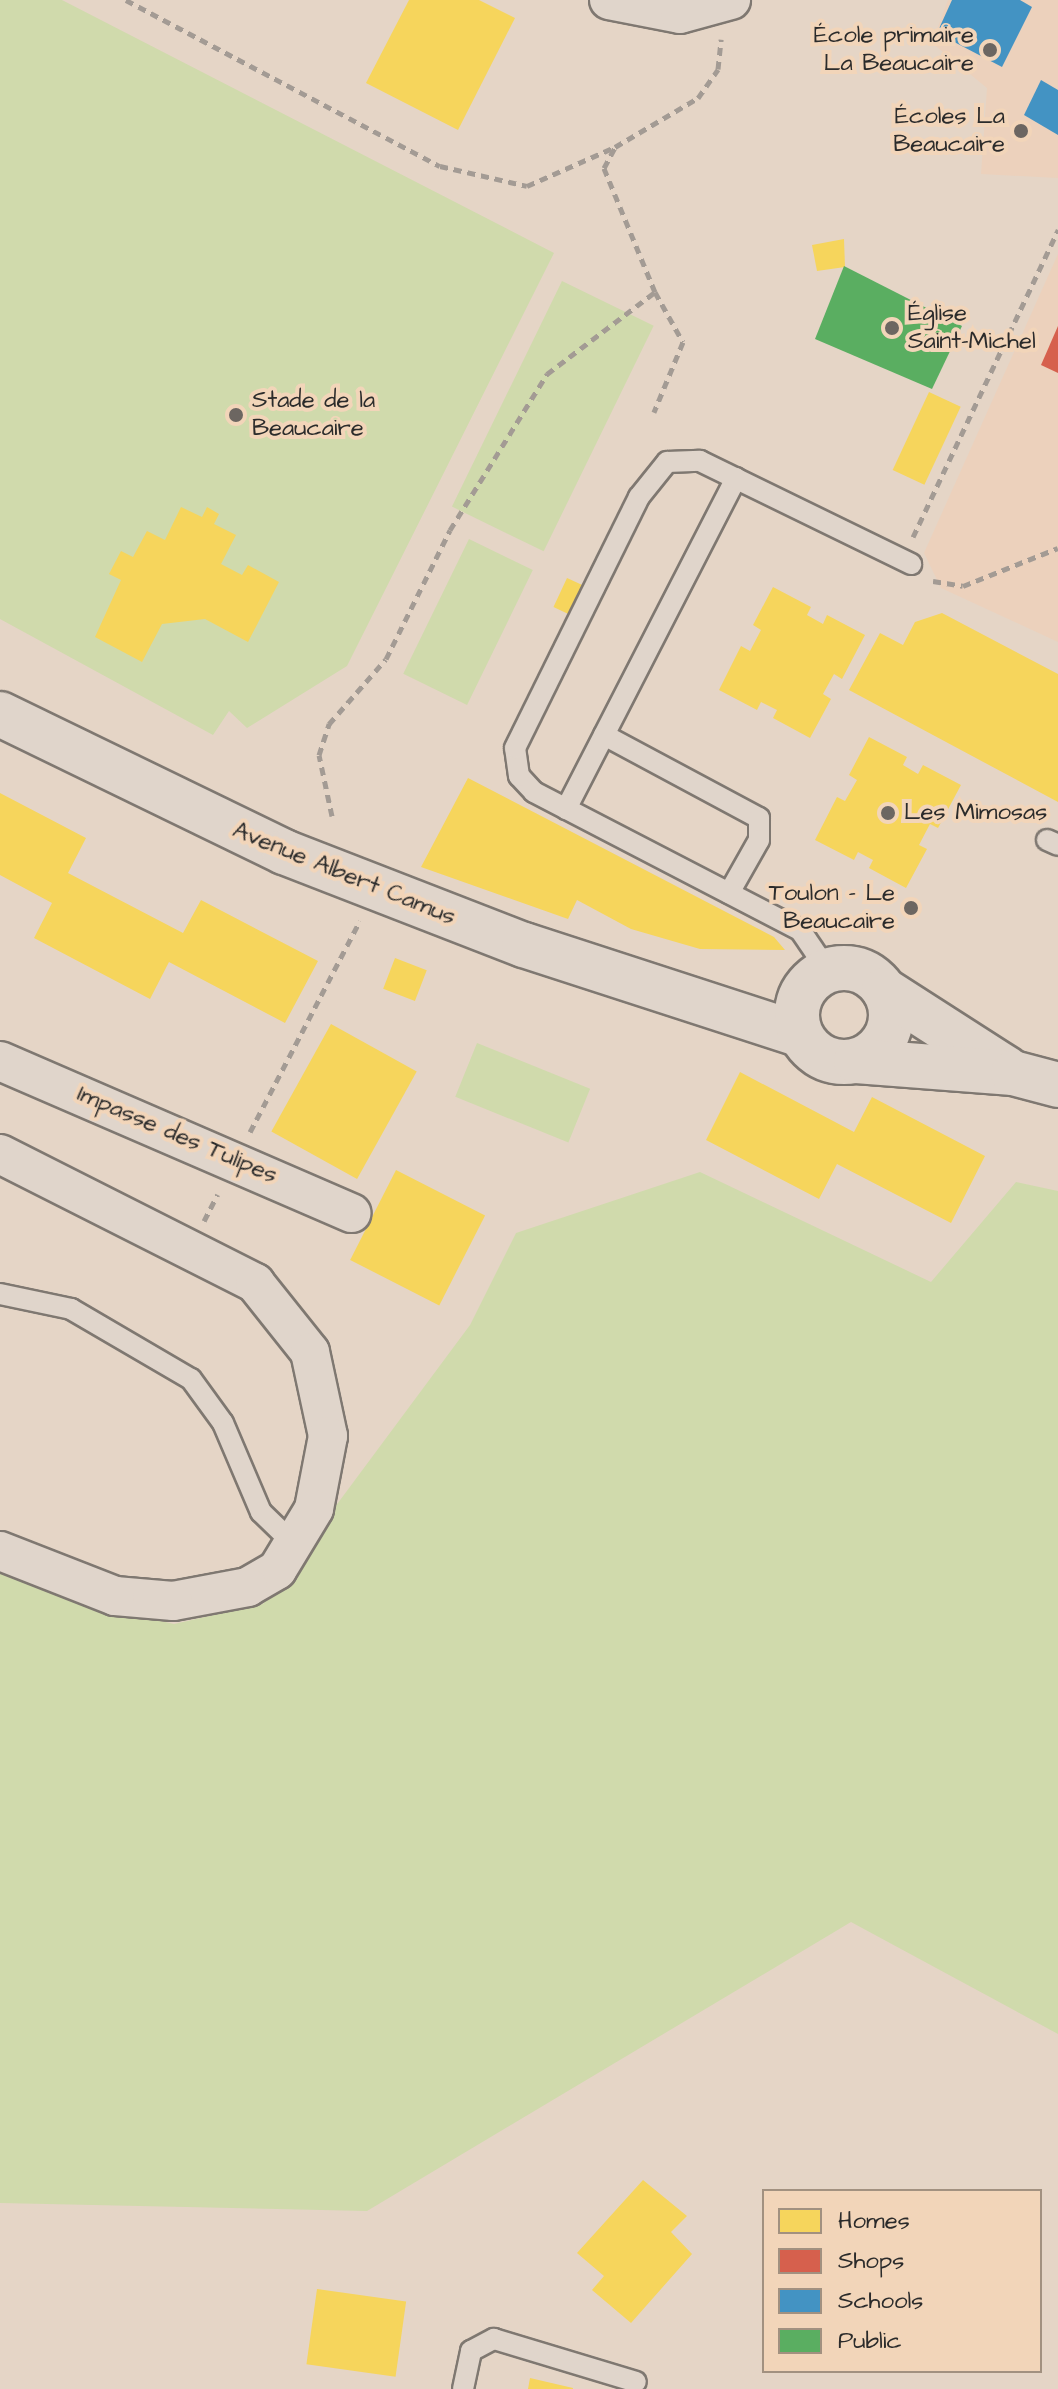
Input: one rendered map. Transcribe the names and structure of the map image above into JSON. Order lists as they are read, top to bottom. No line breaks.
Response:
{"streets":{"street":["Avenue Albert Camus","Impasse des Tulipes"]},"places":["École primaire La Beaucaire","Écoles La Beaucaire","Église Saint-Michel","Stade de la Beaucaire","Les Mimosas","Toulon - Le Beaucaire"],"legend":["Homes","Shops","Schools","Public"]}
